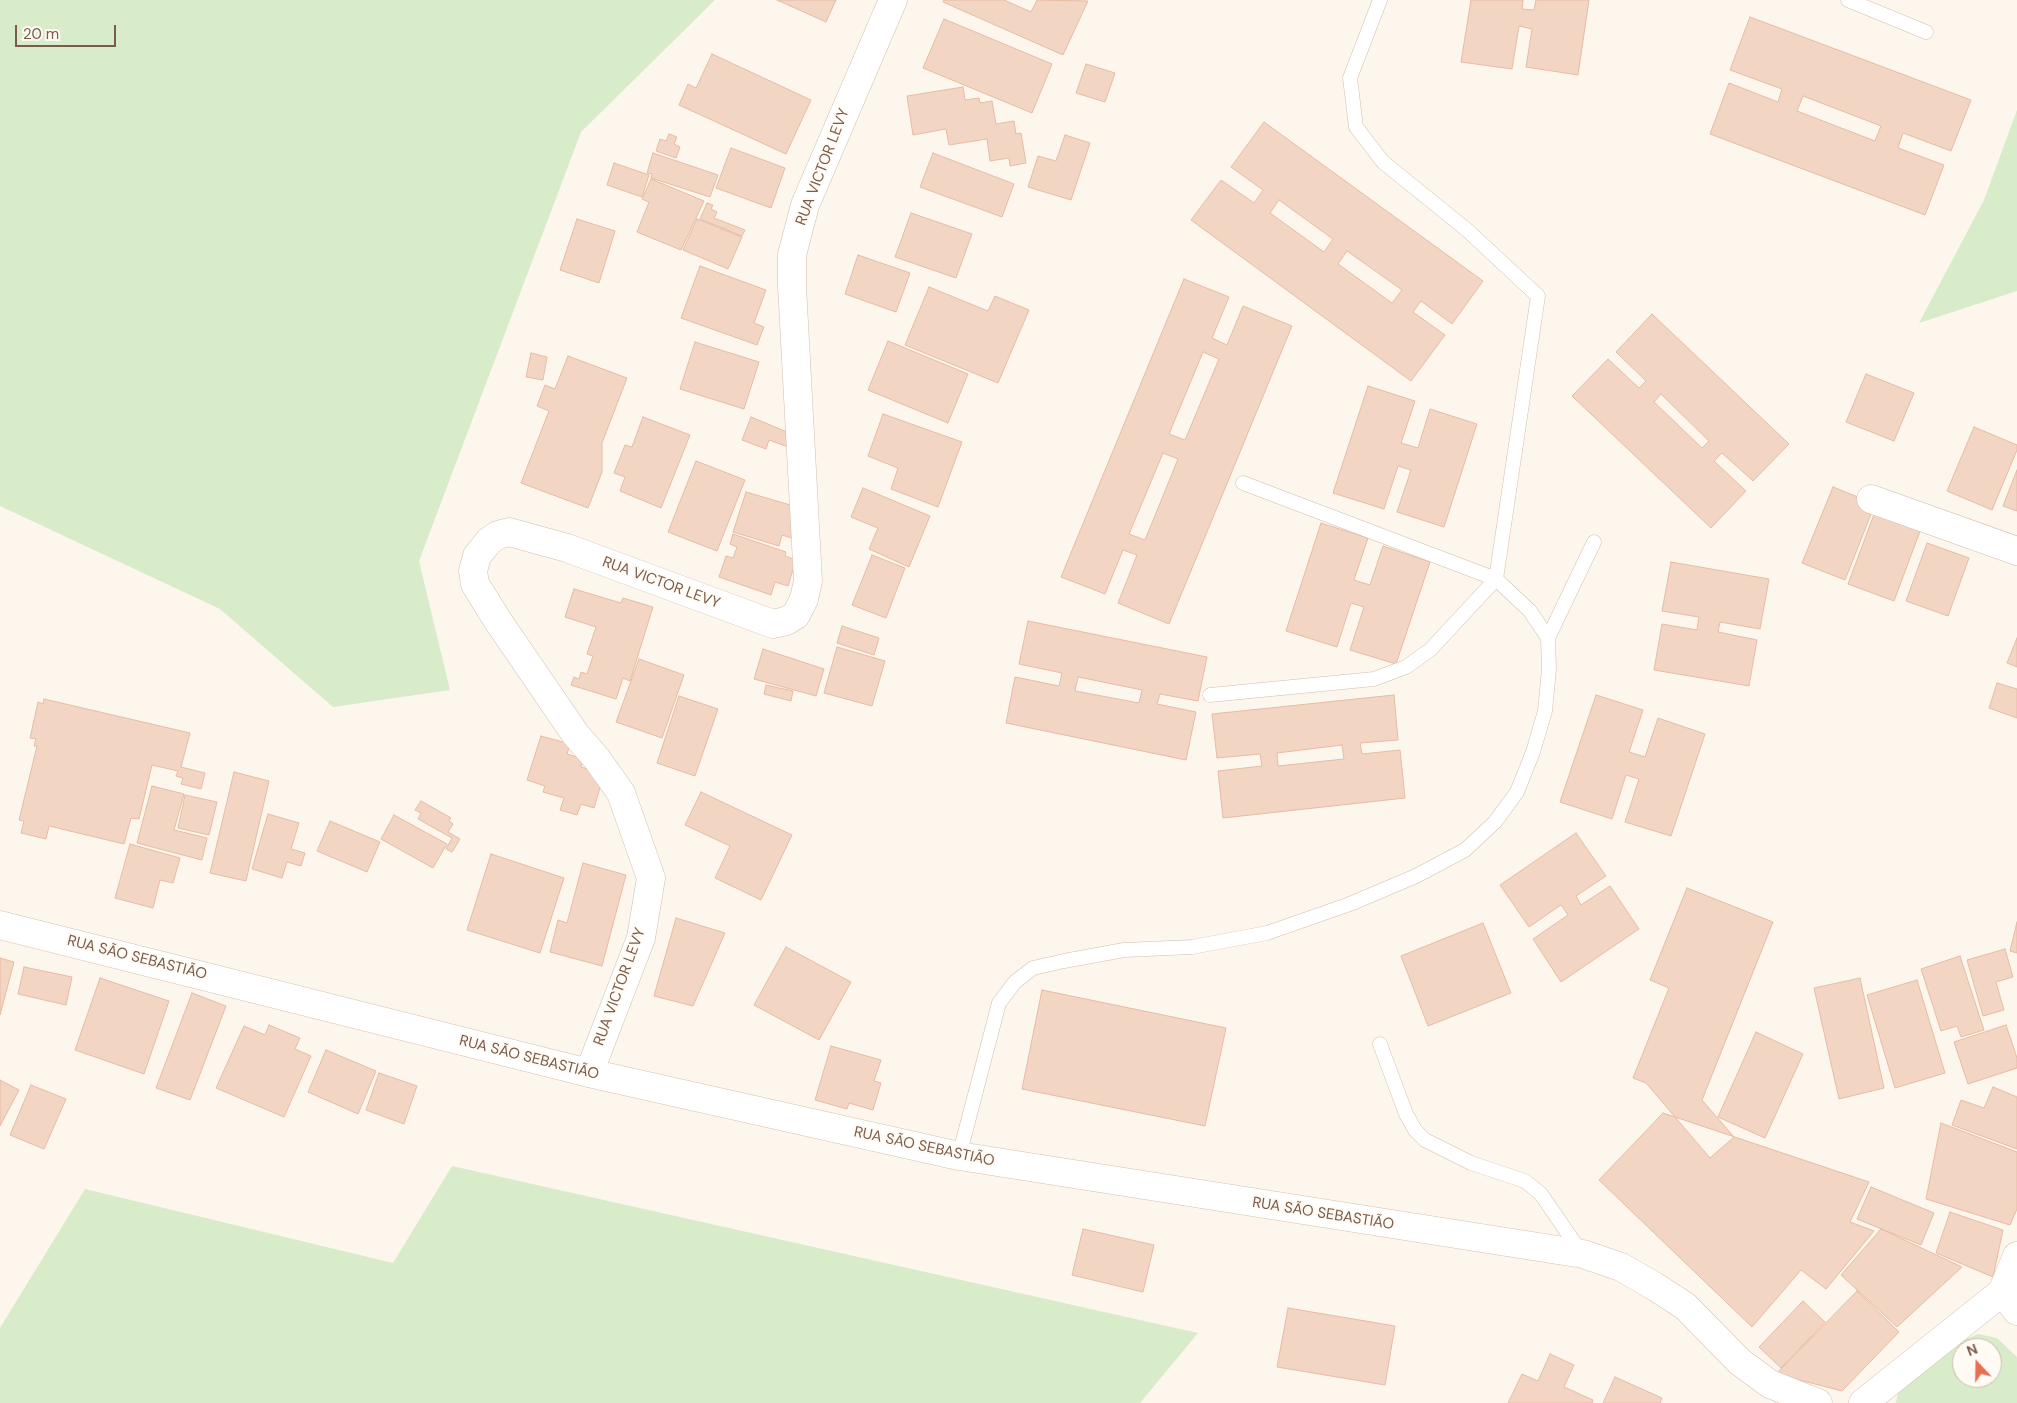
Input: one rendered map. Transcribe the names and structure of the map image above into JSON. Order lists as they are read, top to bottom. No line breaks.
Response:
{"streets":{"street":["RUA VICTOR LEVY","RUA SÃO SEBASTIÃO"]},"crossings":[["RUA VICTOR LEVY","RUA SÃO SEBASTIÃO"]],"scale_bar":"20 m","north":"top"}
